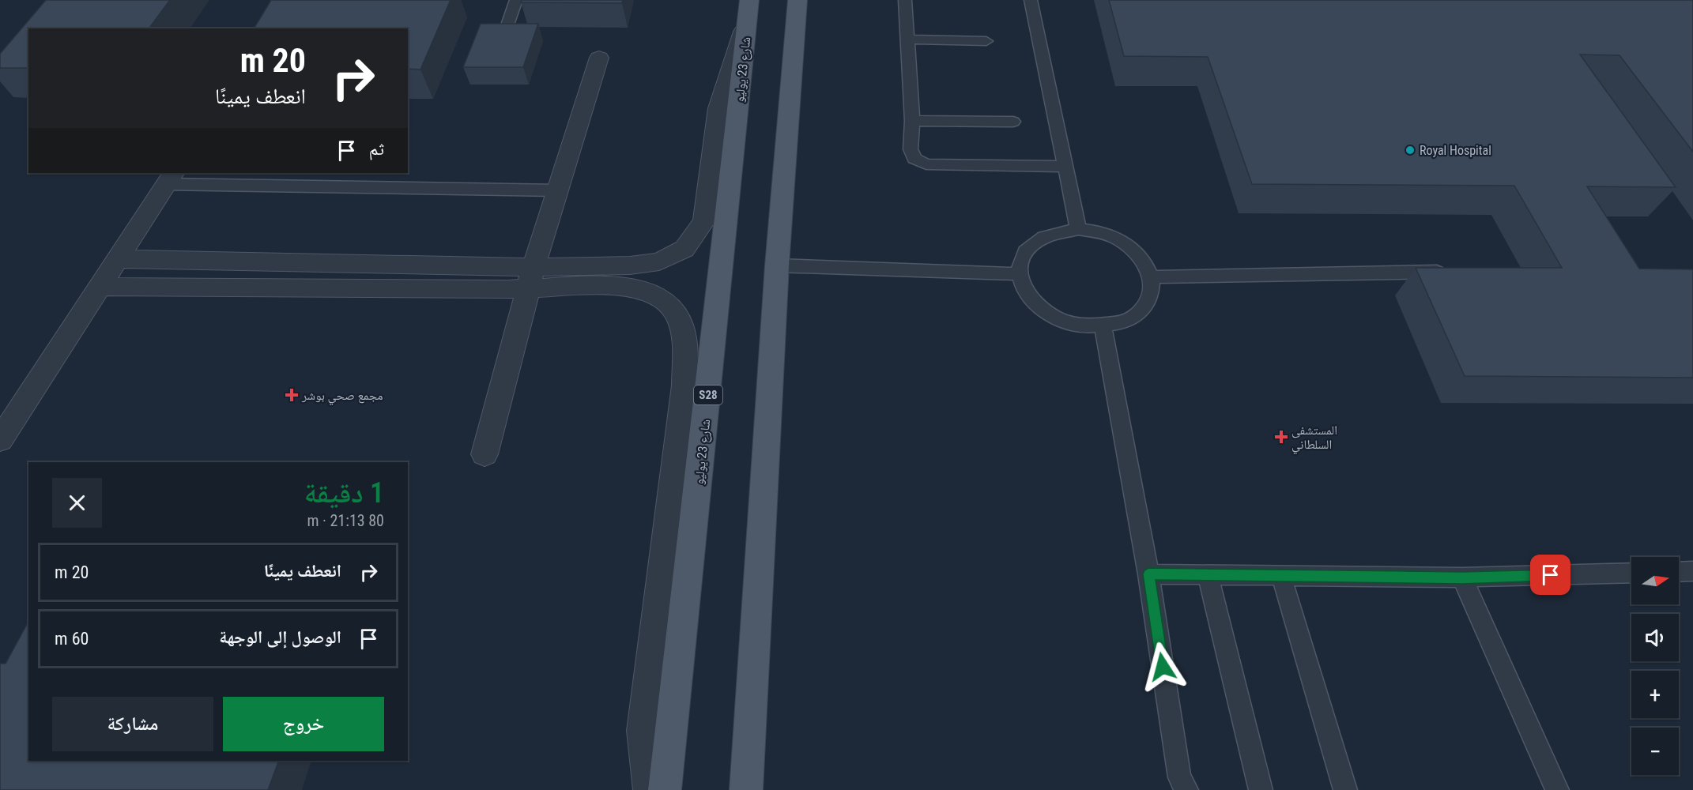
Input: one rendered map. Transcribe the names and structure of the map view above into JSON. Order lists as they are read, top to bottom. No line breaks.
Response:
{"streets":{"main road":["شارع 23 يوليو","S28"]},"places":{"other":["Royal Hospital"],"health":["مجمع صحي بوشر","المستشفى السلطاني"]},"north":"right","page":{"turn":["20 m","انعطف يمينًا"],"then":"ثم","heading":["1 دقيقة","80 m · 21:13"],"list":[{"name":"انعطف يمينًا","value":"20 m"},{"name":"الوصول إلى الوجهة","value":"60 m"}],"map_buttons":["+","−"],"buttons":["خروج","مشاركة"]}}
